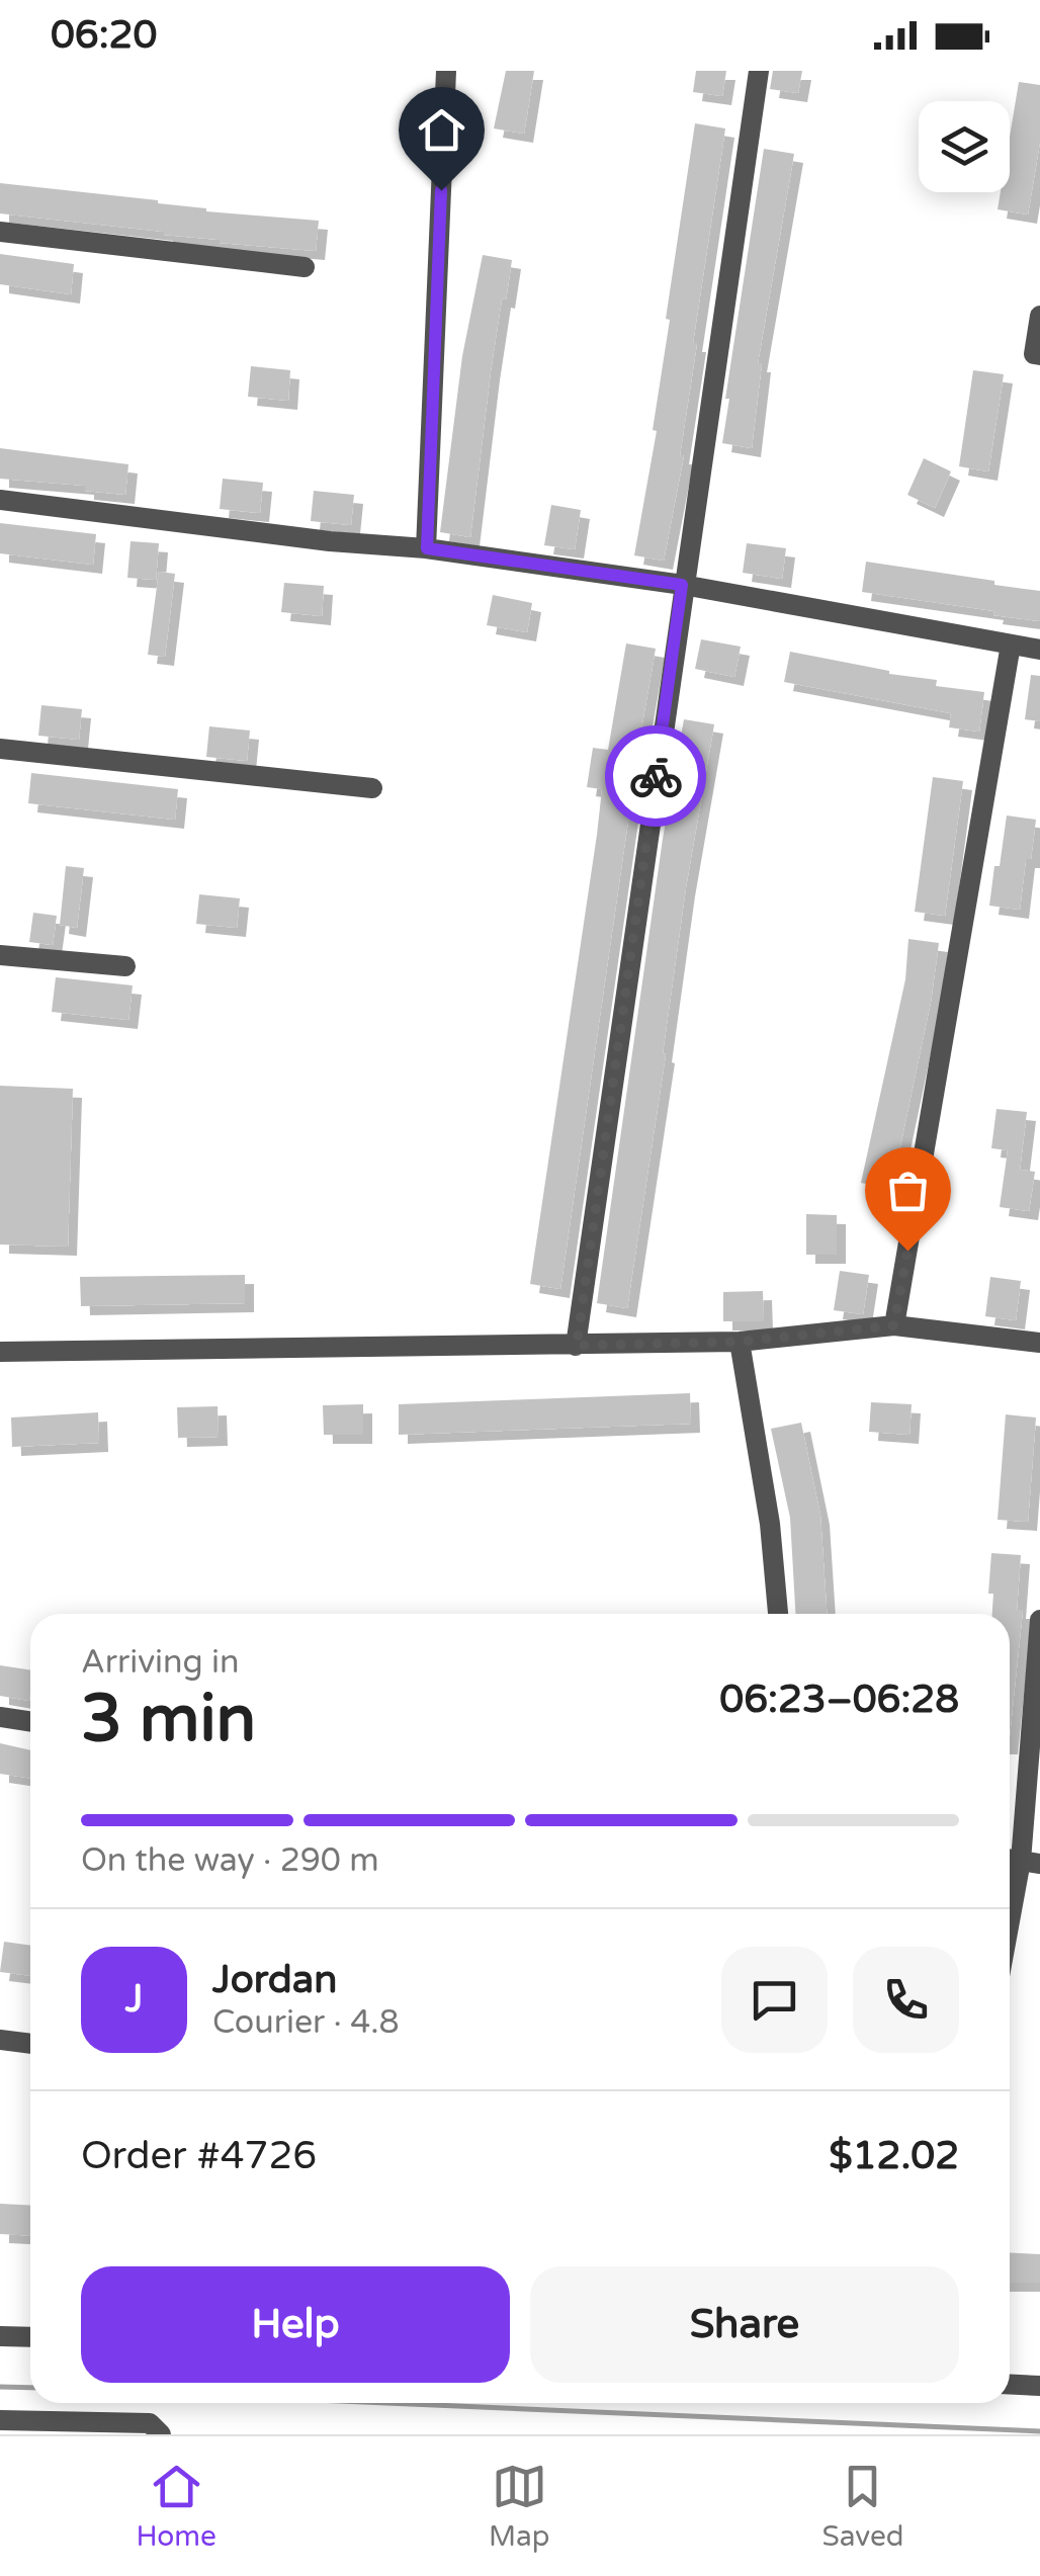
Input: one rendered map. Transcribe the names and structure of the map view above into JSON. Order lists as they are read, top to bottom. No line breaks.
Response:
{"page":{"status":"06:20","heading":["3 min","Arriving in","06:23–06:28"],"panel":["Jordan","Courier · 4.8","Order #4726","$12.02"],"bar":"On the way · 290 m","round":"J","buttons":["Help","Share"],"tabs":["Home","Map","Saved"]}}
